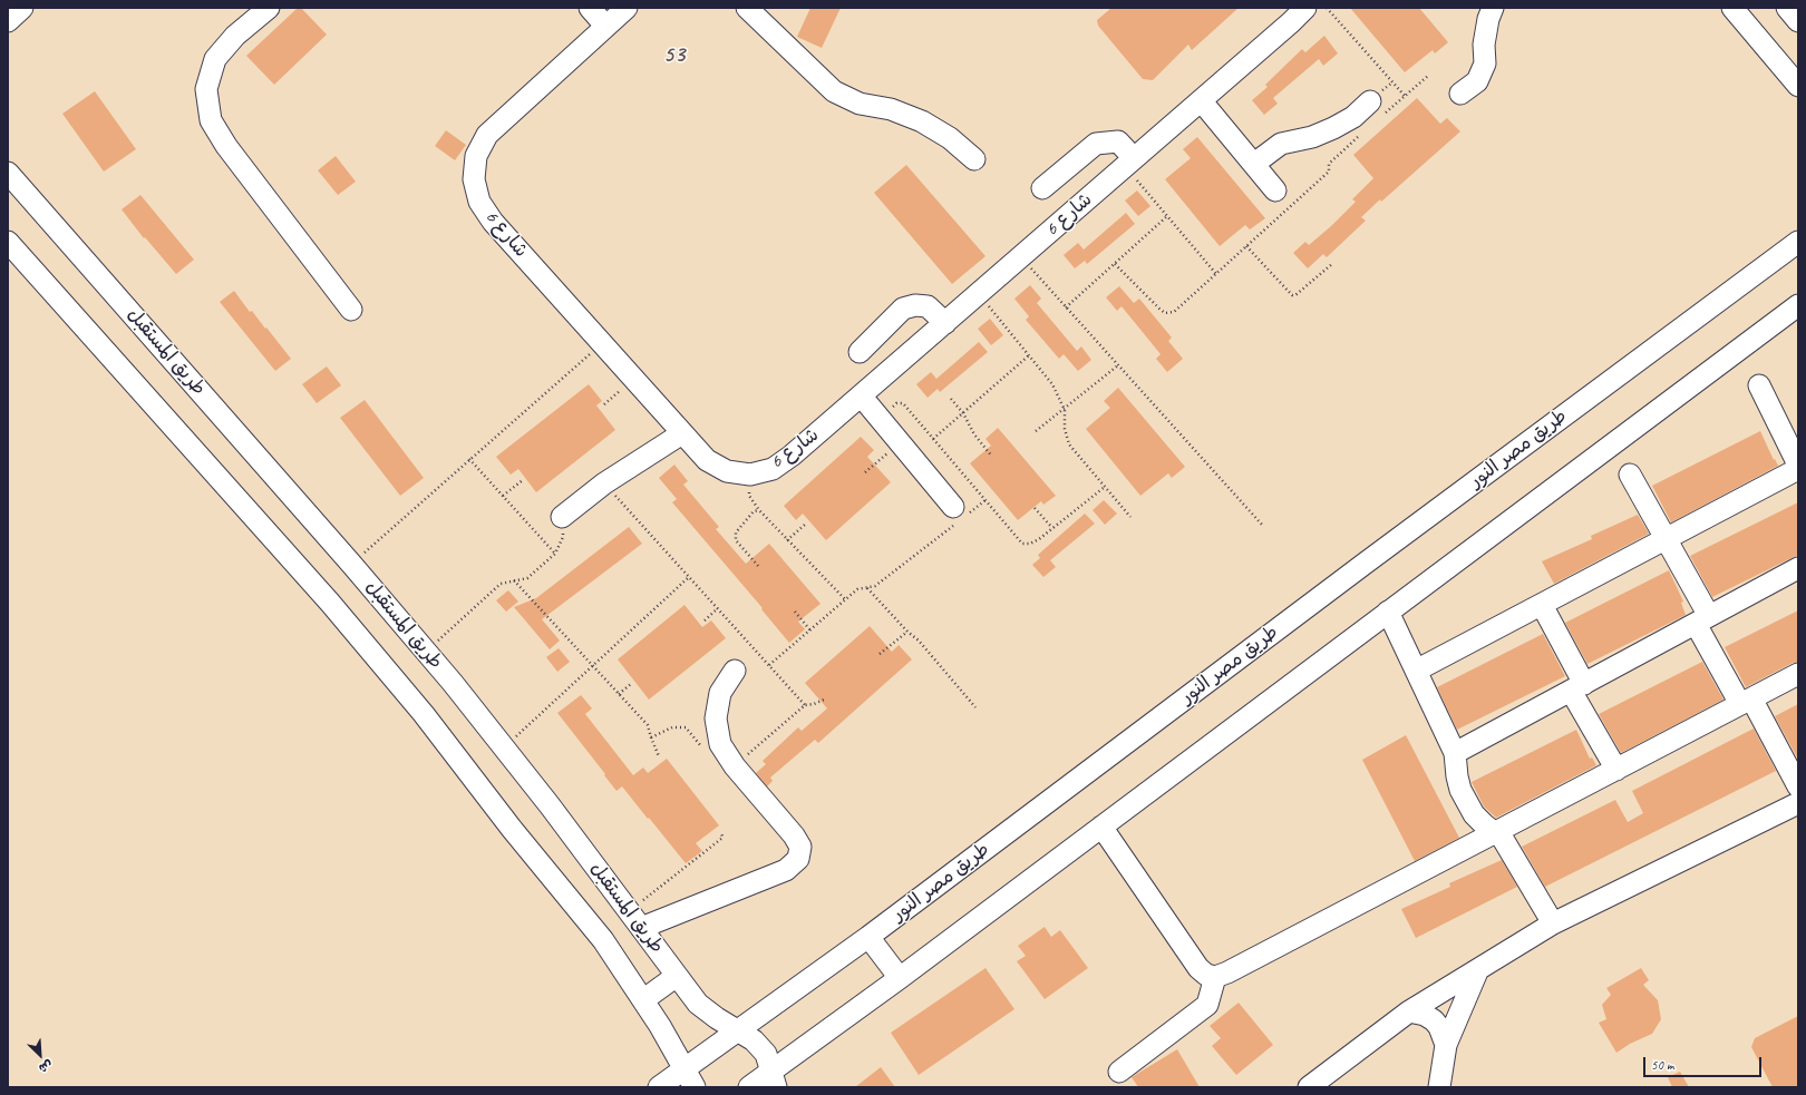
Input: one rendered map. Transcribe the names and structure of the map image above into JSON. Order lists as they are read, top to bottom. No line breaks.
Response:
{"streets":{"street":["شارع 6","طريق المستقبل","طريق مصر النور"]},"crossings":[["طريق المستقبل","طريق مصر النور"]],"districts":["53"],"scale_bar":"50 m","north":"bottom right"}
